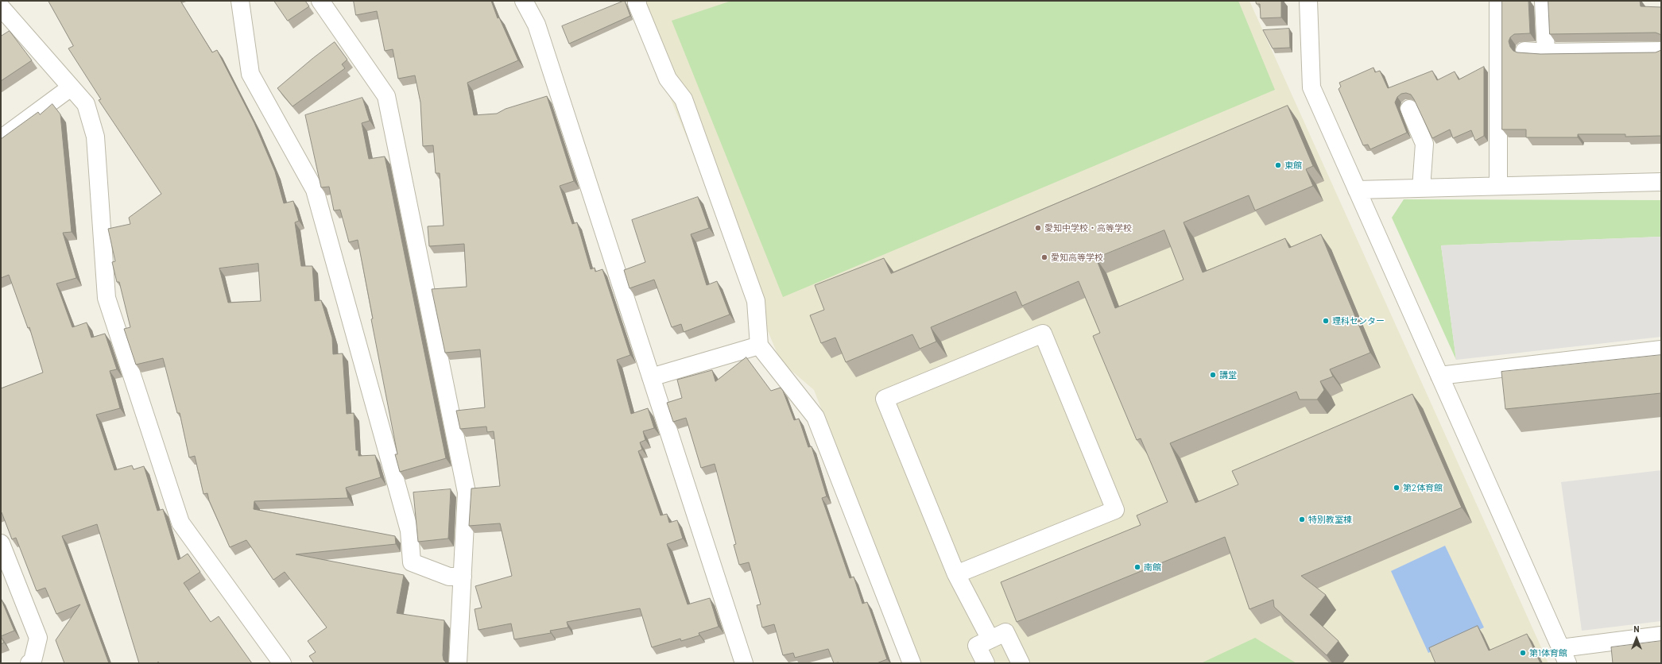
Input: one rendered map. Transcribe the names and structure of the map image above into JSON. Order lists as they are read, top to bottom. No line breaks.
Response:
{"places":["東館","愛知中学校・高等学校","愛知高等学校","理科センター","講堂","第2体育館","特別教室棟","南館","第1体育館"],"north":"top"}
